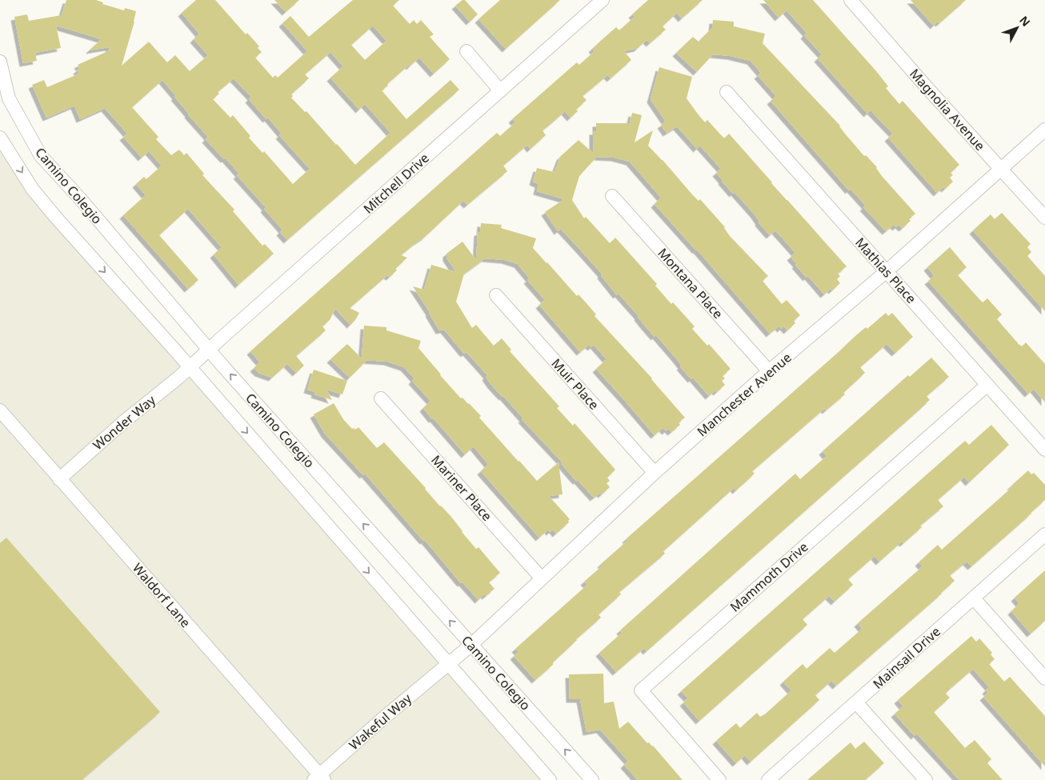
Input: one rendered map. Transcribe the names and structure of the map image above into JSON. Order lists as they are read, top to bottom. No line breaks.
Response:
{"streets":{"street":["Magnolia Avenue","Mitchell Drive","Camino Colegio","Mathias Place","Montana Place","Muir Place","Manchester Avenue","Wonder Way","Mariner Place","Mammoth Drive","Waldorf Lane","Mainsail Drive","Wakeful Way"]},"crossings":[["Magnolia Avenue","Manchester Avenue"],["Mitchell Drive","Camino Colegio"],["Mitchell Drive","Wonder Way"],["Camino Colegio","Manchester Avenue"],["Camino Colegio","Wonder Way"],["Camino Colegio","Wakeful Way"],["Mathias Place","Manchester Avenue"],["Mathias Place","Mammoth Drive"],["Montana Place","Manchester Avenue"],["Muir Place","Manchester Avenue"],["Manchester Avenue","Mariner Place"],["Manchester Avenue","Wakeful Way"],["Wonder Way","Waldorf Lane"],["Waldorf Lane","Wakeful Way"]],"north":"top right"}
